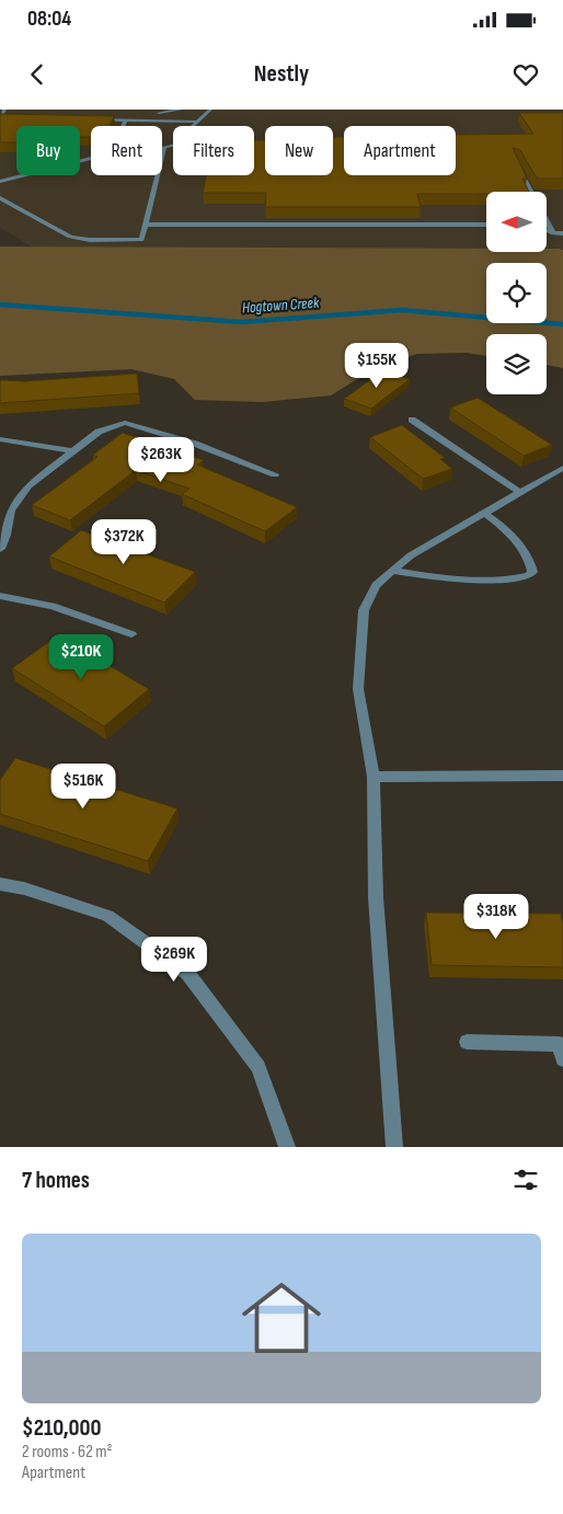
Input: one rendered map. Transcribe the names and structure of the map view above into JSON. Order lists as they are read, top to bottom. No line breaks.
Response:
{"water":["Hogtown Creek"],"north":"left","page":{"status":"08:04","header":"Nestly","chip":["Buy","Rent","Filters","New","Apartment"],"price":["$155K","$263K","$372K","$210K","$516K","$318K","$269K"],"heading":"7 homes","list":[{"name":"$210,000","note":"2 rooms · 62 m² · Apartment"}]}}
